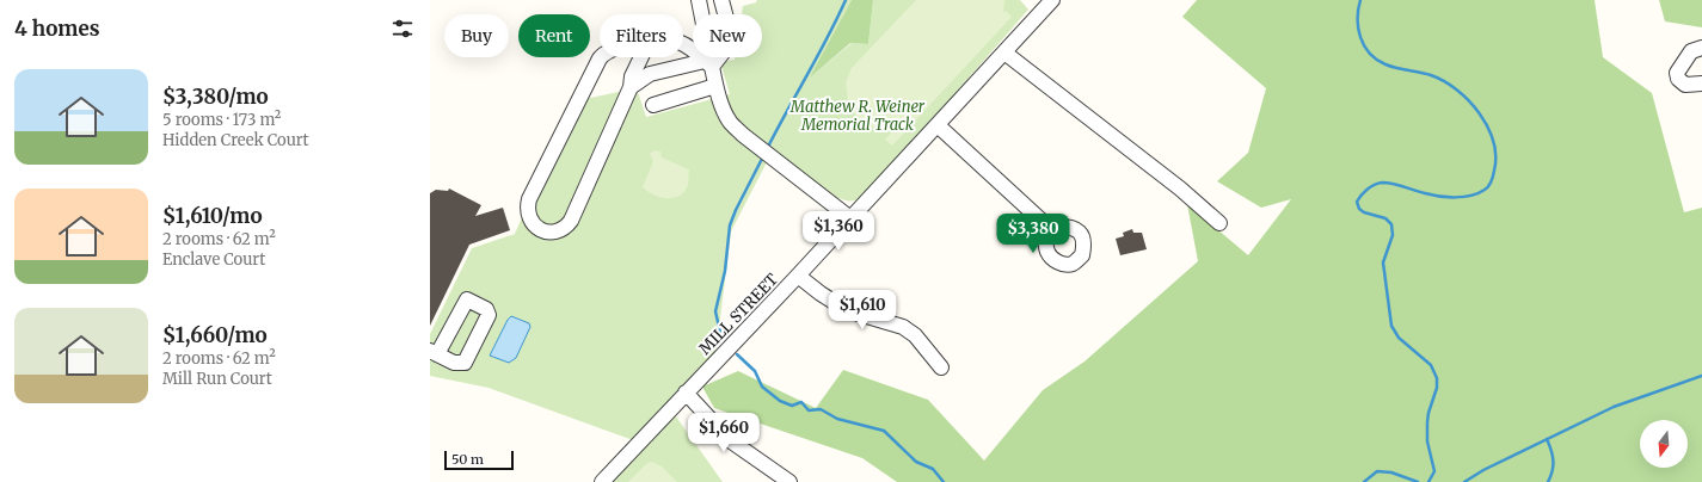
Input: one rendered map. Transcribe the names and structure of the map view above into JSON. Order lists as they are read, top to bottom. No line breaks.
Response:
{"streets":{"street":["MILL STREET"]},"parks":["Matthew R. Weiner Memorial Track"],"scale_bar":"50 m","north":"bottom","page":{"heading":"4 homes","chip":["Buy","Rent","Filters","New"],"list":[{"name":"$3,380/mo","note":"5 rooms · 173 m² · Hidden Creek Court"},{"name":"$1,610/mo","note":"2 rooms · 62 m² · Enclave Court"},{"name":"$1,660/mo","note":"2 rooms · 62 m² · Mill Run Court"}],"price":["$1,360","$3,380","$1,610","$1,660"],"scale":"50 m"}}
